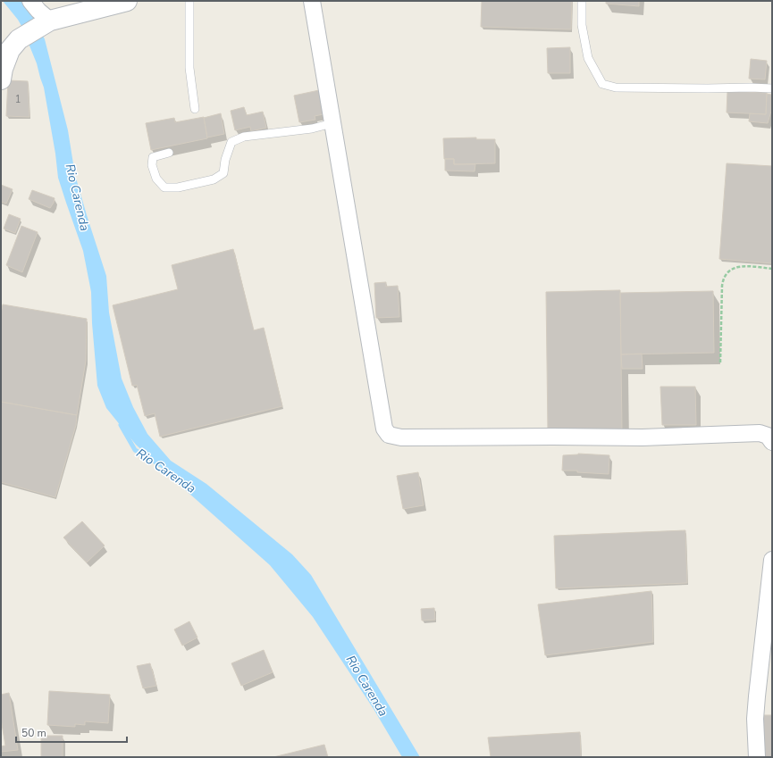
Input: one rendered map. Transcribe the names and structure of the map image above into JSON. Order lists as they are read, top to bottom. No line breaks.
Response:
{"water":["Rio Carenda"],"house_numbers":["1"],"scale_bar":"50 m"}
